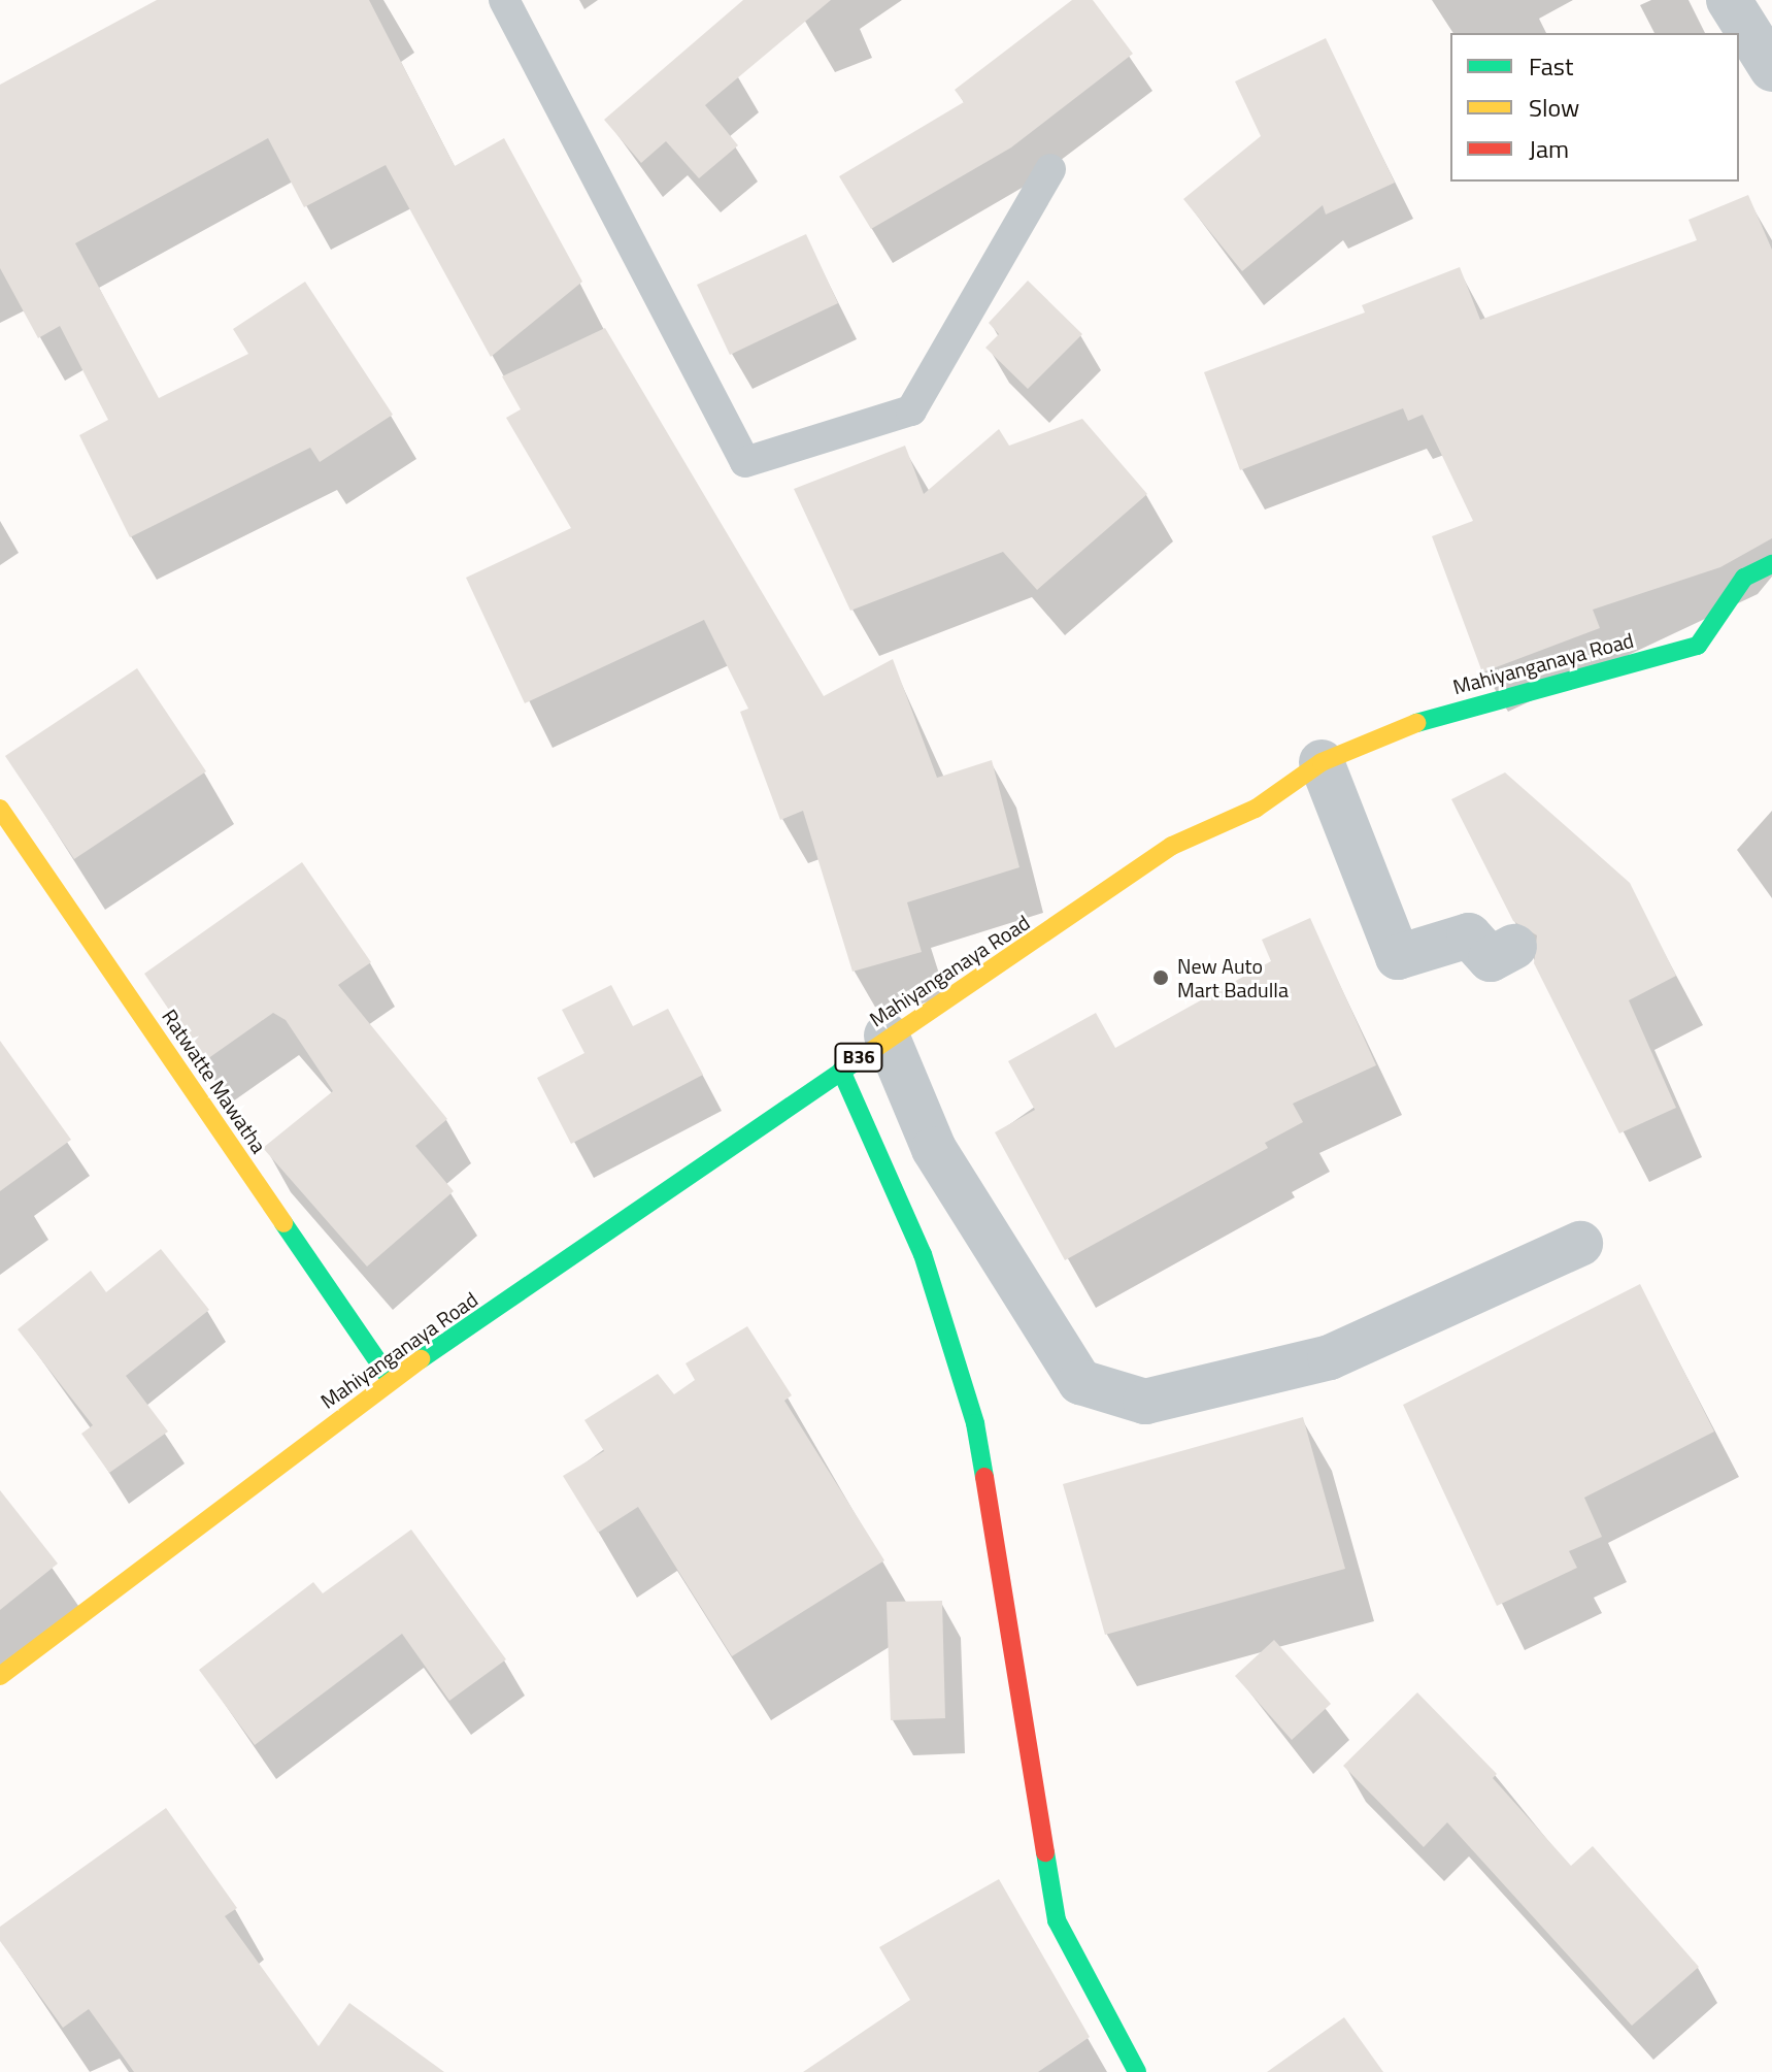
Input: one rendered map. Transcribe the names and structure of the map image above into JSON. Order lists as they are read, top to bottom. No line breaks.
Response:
{"streets":{"main road":["Mahiyanganaya Road","B36","Ratwatte Mawatha"]},"crossings":[["Mahiyanganaya Road","Ratwatte Mawatha"]],"places":["New Auto Mart Badulla"],"legend":["Fast","Slow","Jam"]}
